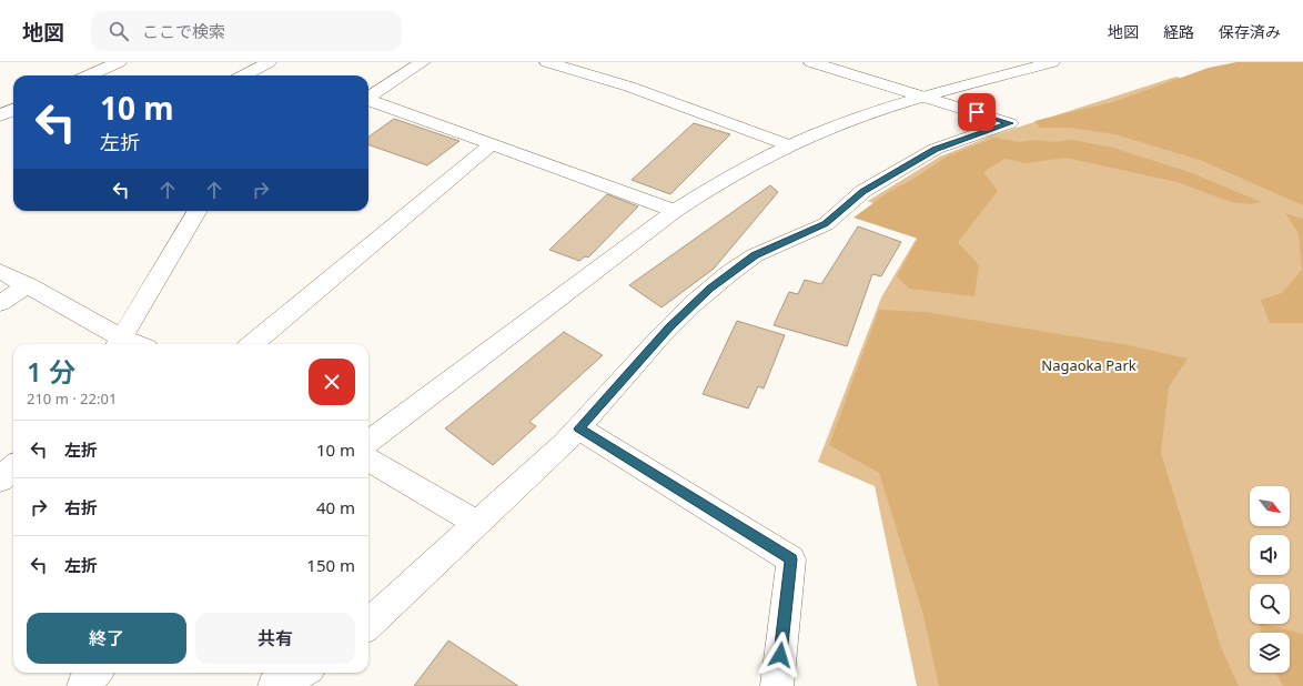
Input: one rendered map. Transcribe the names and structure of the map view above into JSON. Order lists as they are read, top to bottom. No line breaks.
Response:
{"parks":["Nagaoka Park"],"north":"bottom right","page":{"header":"地図","search":"ここで検索","nav":["地図","経路","保存済み"],"turn":["10 m","左折"],"heading":["1 分","210 m · 22:01"],"list":[{"name":"左折","value":"10 m"},{"name":"右折","value":"40 m"},{"name":"左折","value":"150 m"}],"buttons":["終了","共有"]}}
